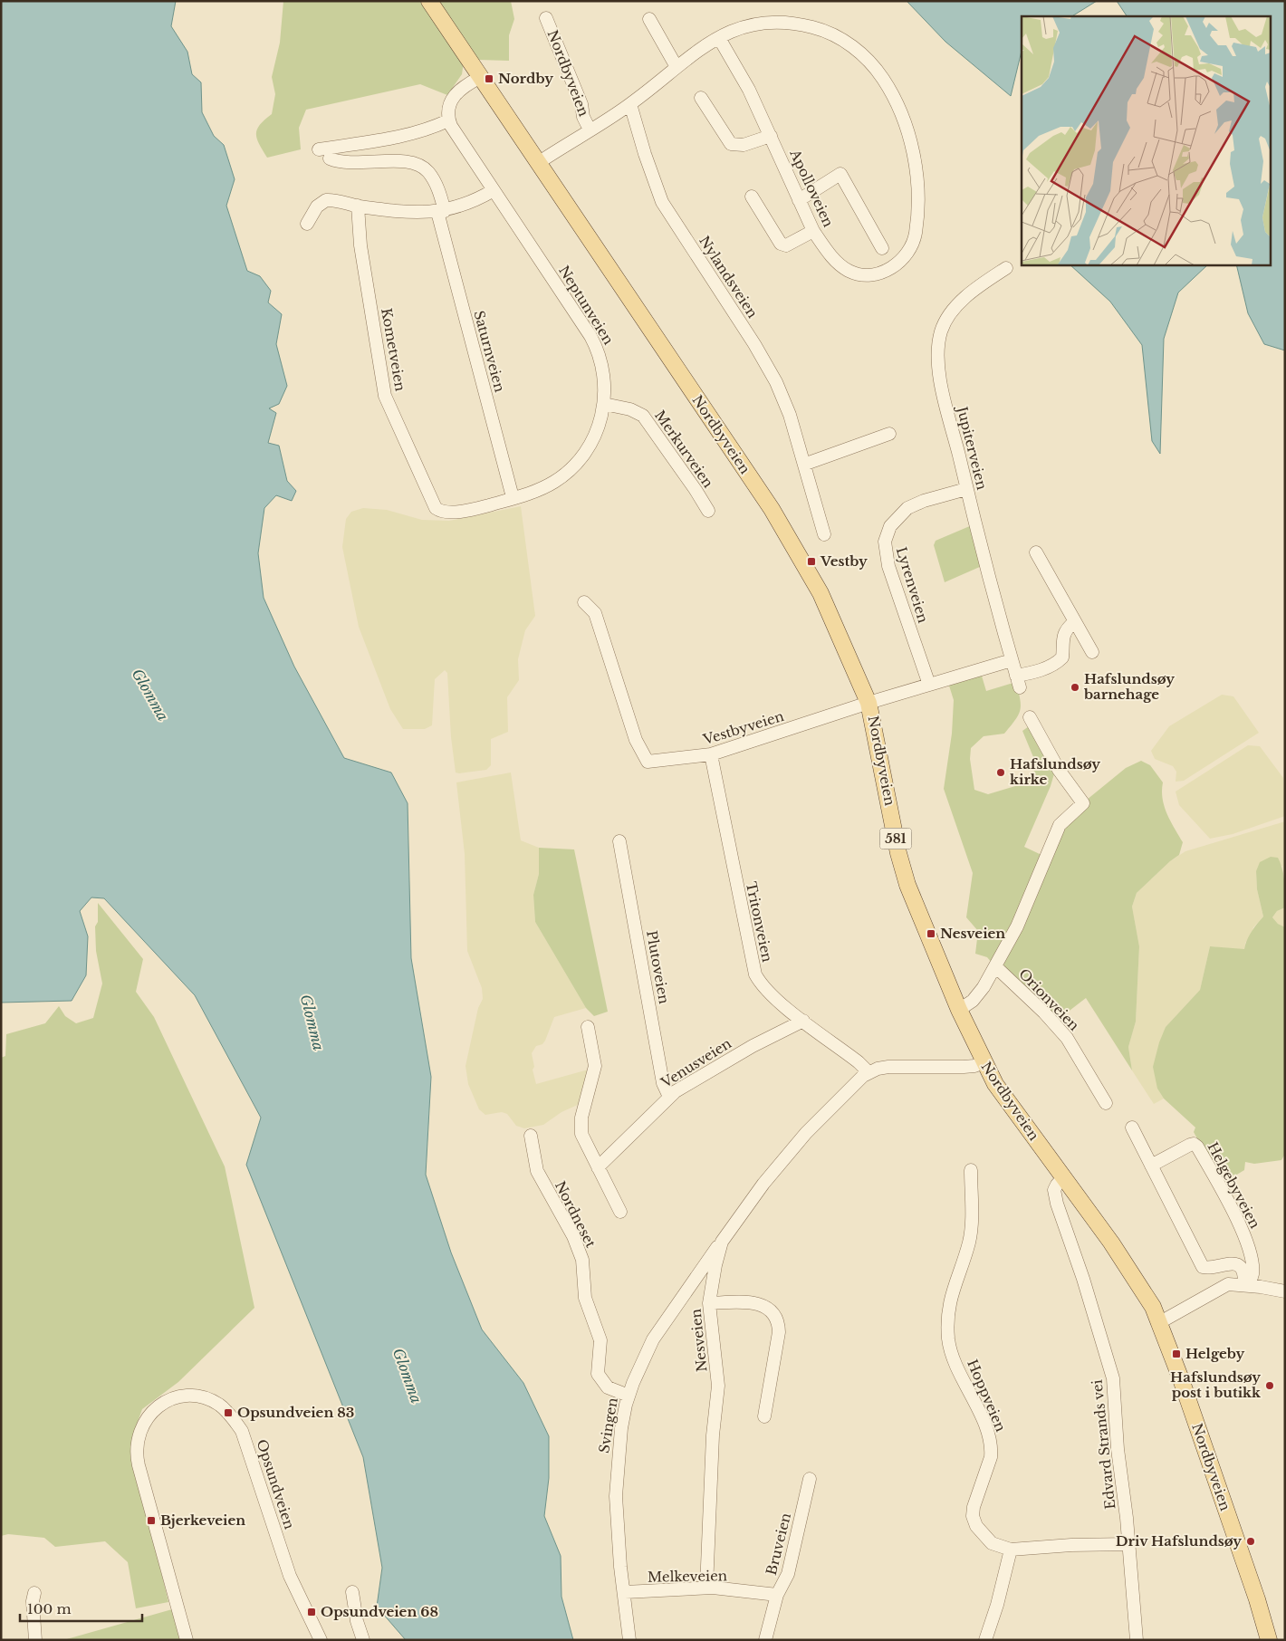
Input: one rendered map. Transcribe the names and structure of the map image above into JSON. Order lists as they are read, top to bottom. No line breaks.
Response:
{"streets":{"main road":["Nordbyveien","581"],"street":["Apolloveien","Nylandsveien","Neptunveien","Kometveien","Saturnveien","Jupiterveien","Merkurveien","Lyrenveien","Vestbyveien","Tritonveien","Plutoveien","Orionveien","Venusveien","Helgebyveien","Nordneset","Nesveien","Hoppveien","Svingen","Edvard Strands vei","Opsundveien","Bruveien","Melkeveien"]},"crossings":[["Nordbyveien","Apolloveien"],["Nordbyveien","Vestbyveien"],["Nordbyveien","Nesveien"],["Nordbyveien","Edvard Strands vei"],["Apolloveien","Nylandsveien"],["Neptunveien","Kometveien"],["Neptunveien","Saturnveien"],["Neptunveien","Merkurveien"],["Jupiterveien","Lyrenveien"],["Jupiterveien","Vestbyveien"],["Lyrenveien","Vestbyveien"],["Vestbyveien","Tritonveien"],["Tritonveien","Venusveien"],["Tritonveien","Nesveien"],["Plutoveien","Venusveien"],["Nordneset","Svingen"],["Nesveien","Svingen"],["Nesveien","Melkeveien"],["Hoppveien","Edvard Strands vei"],["Svingen","Melkeveien"],["Bruveien","Melkeveien"]],"water":["Glomma"],"places":{"transit":["Nordby","Vestby","Nesveien","Helgeby","Opsundveien 83","Bjerkeveien","Opsundveien 68"],"other":["Hafslundsøy barnehage","Hafslundsøy kirke","Hafslundsøy post i butikk","Driv Hafslundsøy"]},"scale_bar":"100 m"}
